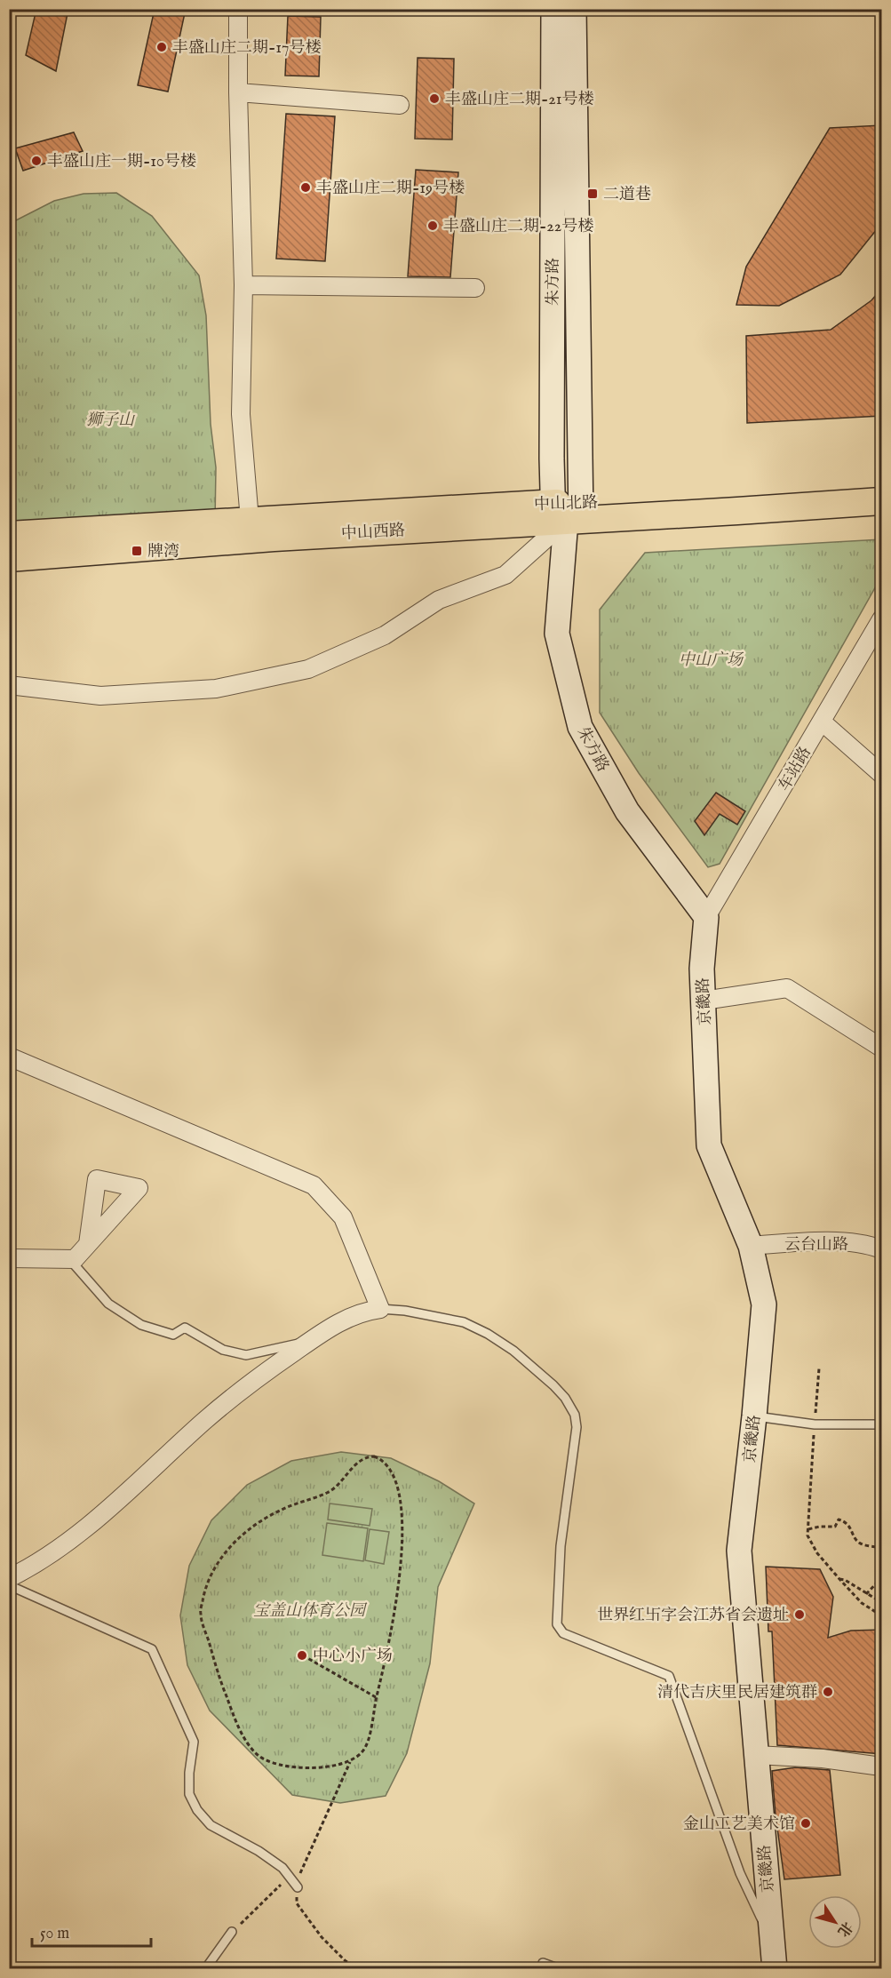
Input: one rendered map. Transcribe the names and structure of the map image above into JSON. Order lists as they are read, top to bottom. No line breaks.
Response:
{"streets":{"main road":["中山北路","中山西路"],"street":["朱方路","车站路","京畿路","云台山路"]},"crossings":[["朱方路","中山北路"],["朱方路","中山西路"],["朱方路","车站路"],["朱方路","京畿路"],["中山北路","中山西路"],["车站路","京畿路"],["京畿路","云台山路"]],"parks":["狮子山","中山广场","宝盖山体育公园"],"places":{"other":["丰盛山庄二期-17号楼","丰盛山庄二期-21号楼","丰盛山庄一期-10号楼","丰盛山庄二期-19号楼","丰盛山庄二期-22号楼","世界红卐字会江苏省会遗址","中心小广场","清代吉庆里民居建筑群","金山工艺美术馆"],"transit":["二道巷","牌湾"]},"scale_bar":"50 m","north":"bottom right"}
